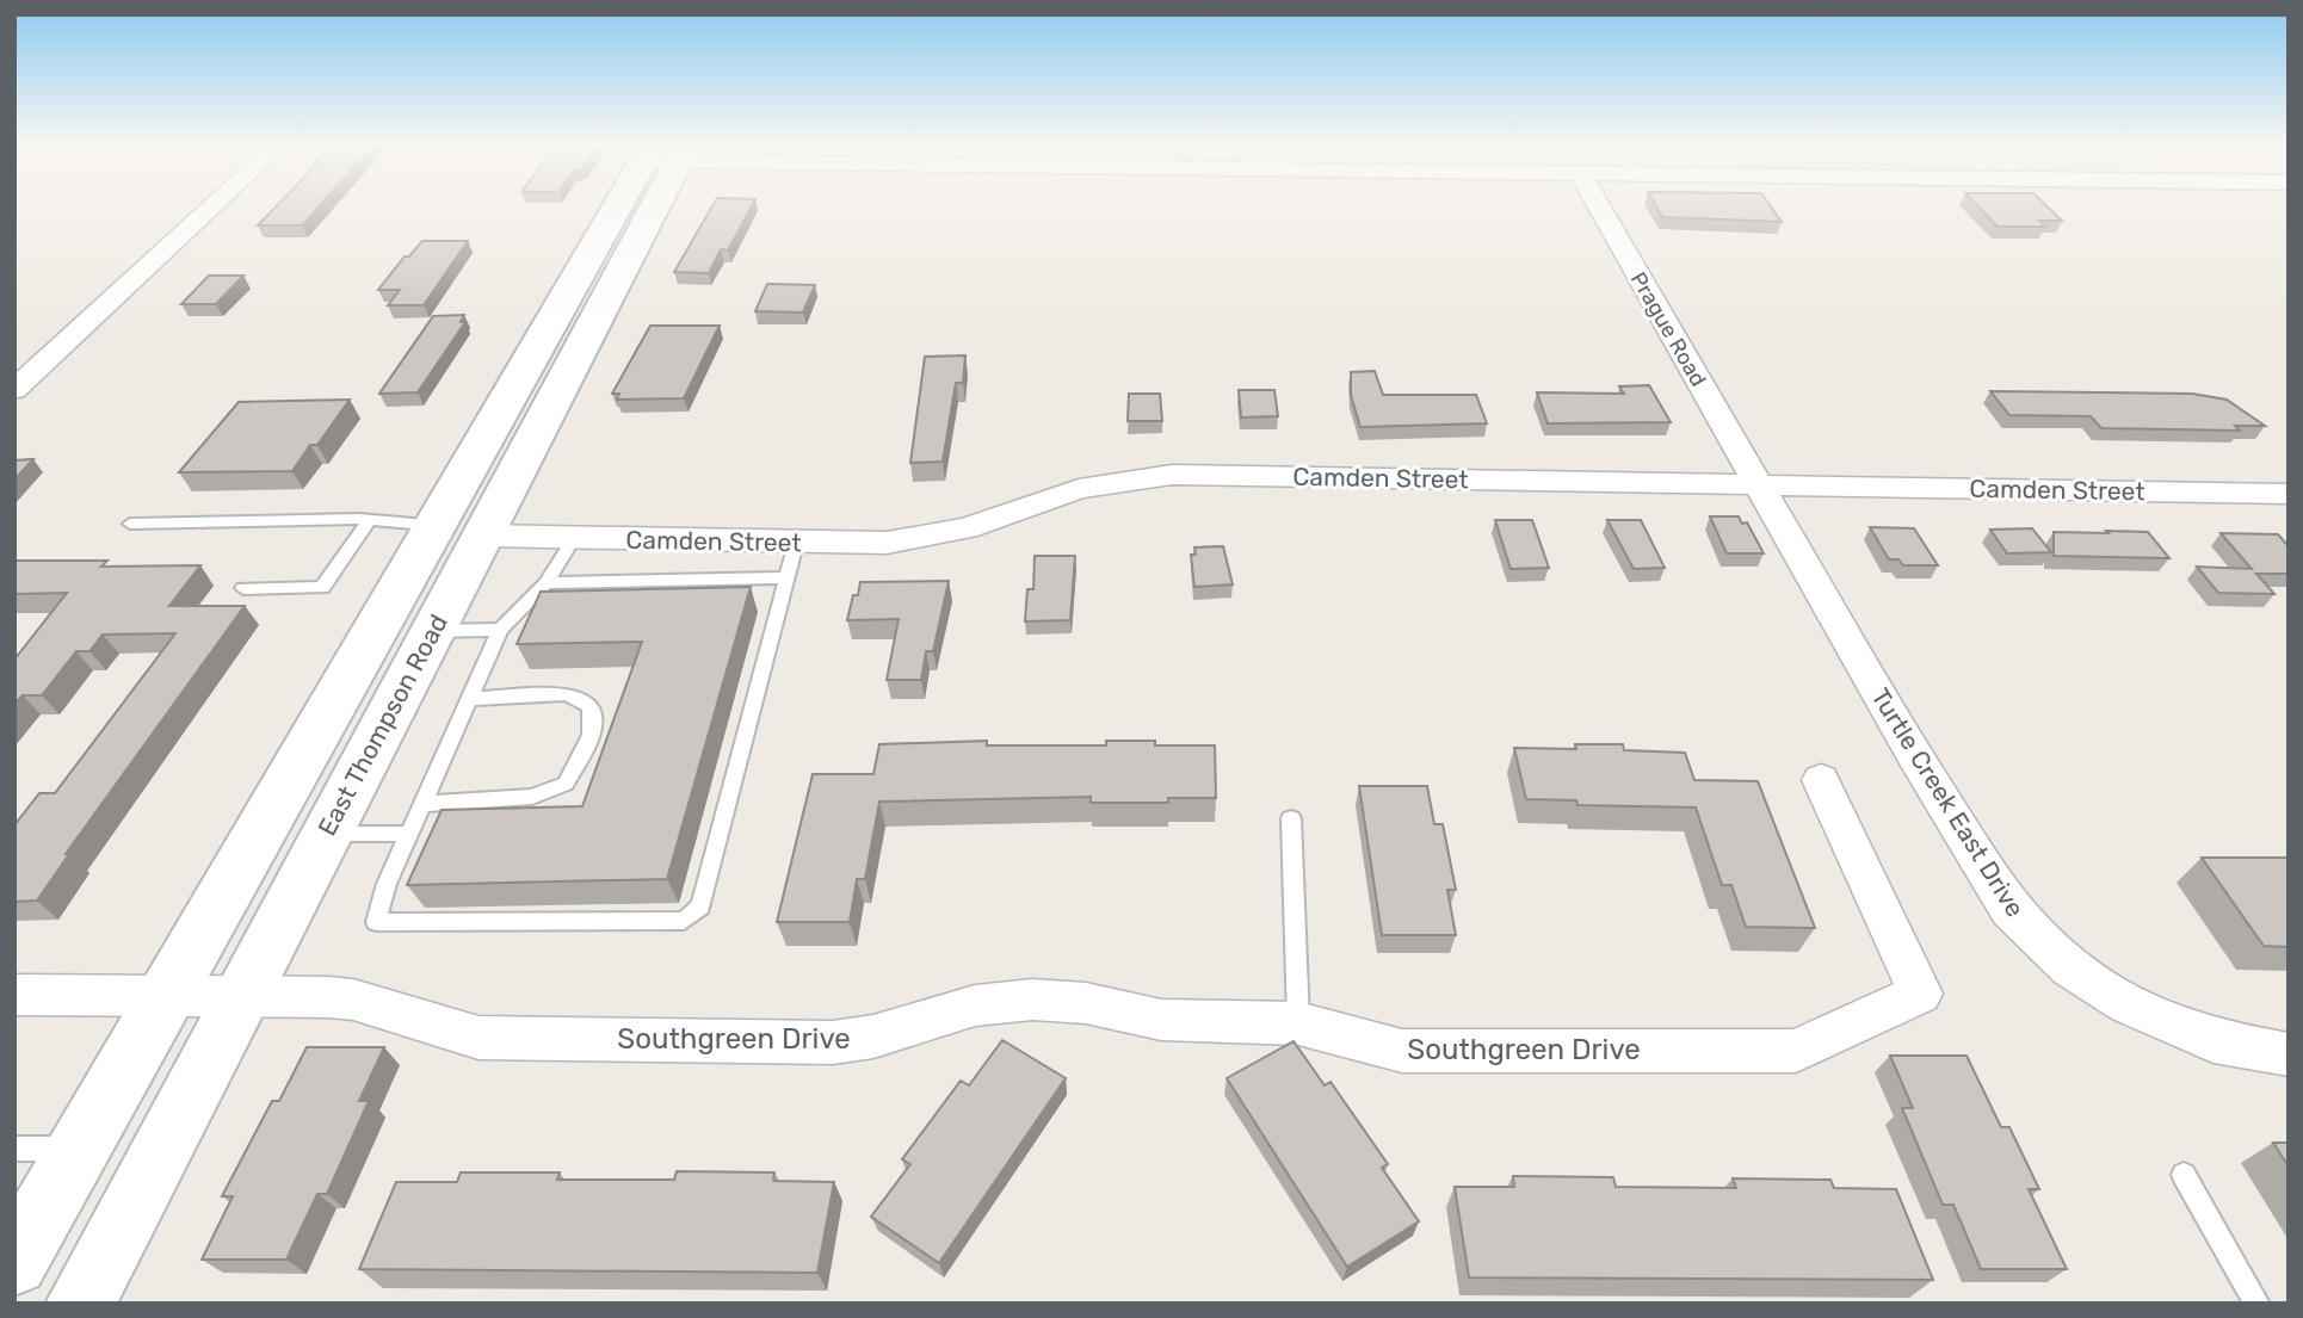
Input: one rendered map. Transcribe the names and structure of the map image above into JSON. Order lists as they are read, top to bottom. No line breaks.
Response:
{"streets":{"main road":["East Thompson Road"],"street":["Prague Road","Camden Street","Turtle Creek East Drive","Southgreen Drive"]},"crossings":[["Prague Road","Camden Street"],["Prague Road","Turtle Creek East Drive"],["Camden Street","East Thompson Road"],["East Thompson Road","Southgreen Drive"]]}
